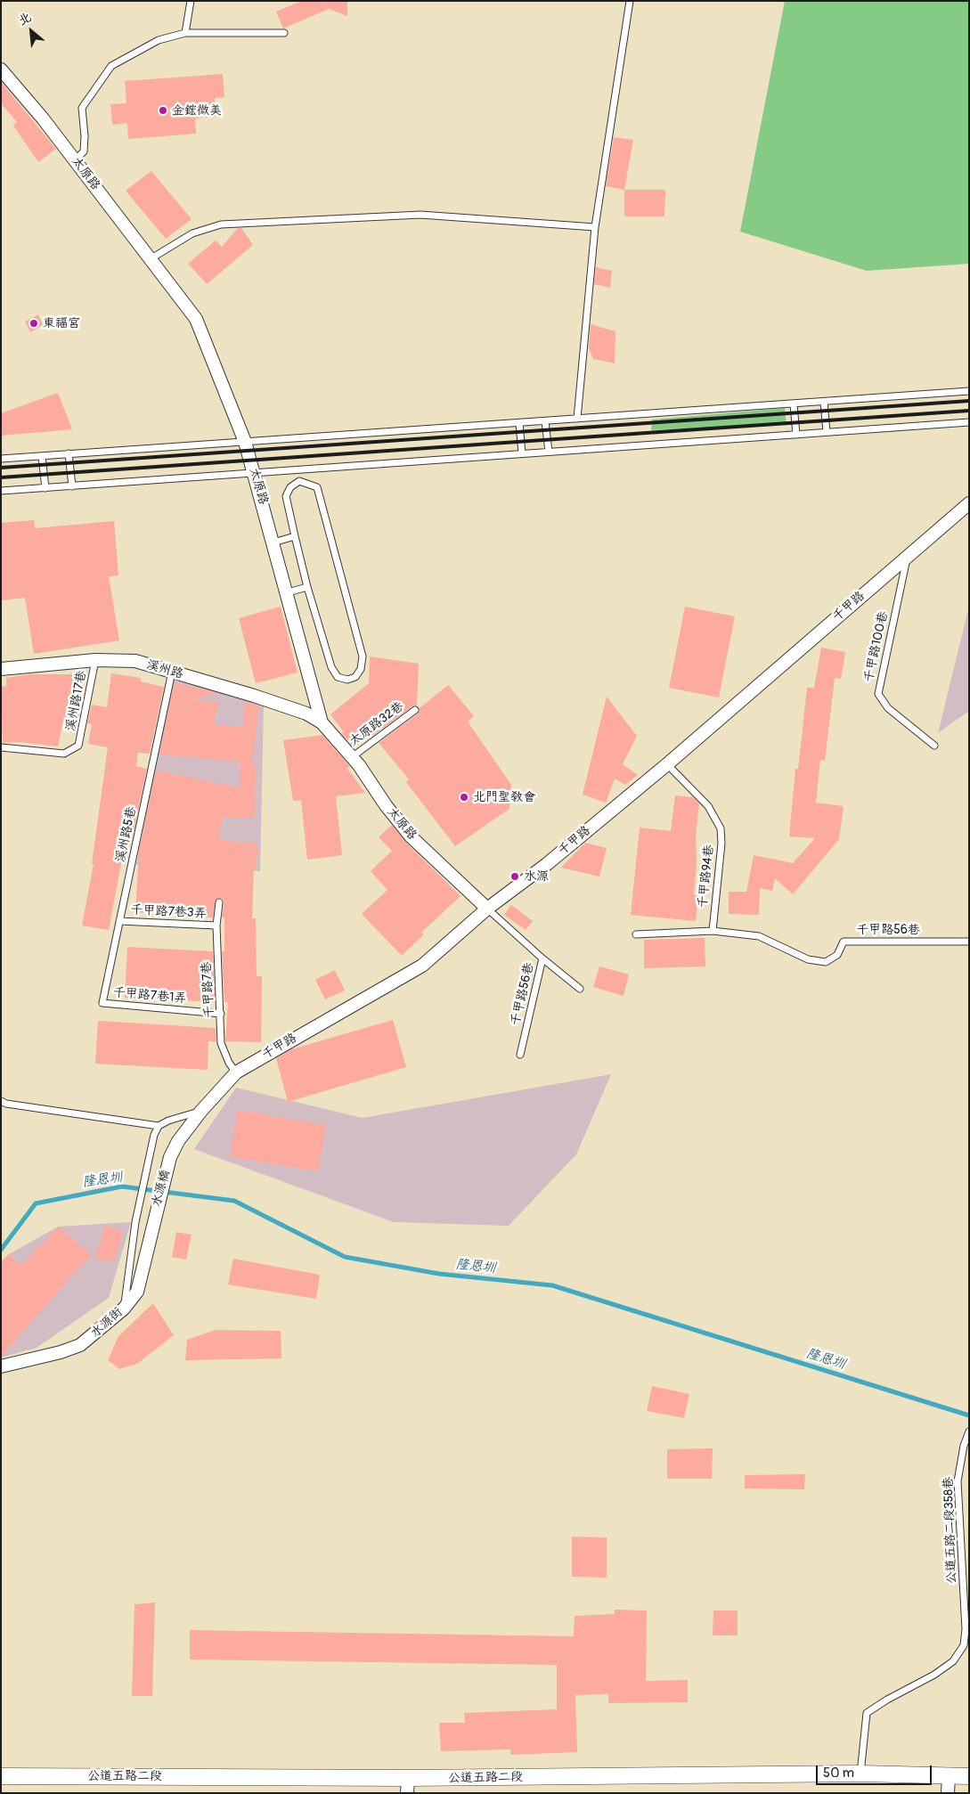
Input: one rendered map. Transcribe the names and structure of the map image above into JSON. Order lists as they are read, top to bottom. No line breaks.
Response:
{"streets":{"street":["太原路","千甲路","溪州路","水源橋","水源街","公道五路二段"],"lane":["千甲路100巷","溪州路17巷","太原路32巷","溪州路5巷","千甲路94巷","千甲路7巷3弄","千甲路56巷","千甲路7巷","千甲路7巷1弄","公道五路二段358巷"]},"crossings":[["太原路","千甲路"],["太原路","溪州路"],["太原路","太原路32巷"],["太原路","千甲路56巷"],["千甲路","千甲路100巷"],["千甲路","千甲路94巷"],["千甲路","千甲路56巷"],["千甲路","千甲路7巷"],["千甲路","水源橋"],["溪州路","溪州路17巷"],["溪州路","溪州路5巷"],["溪州路5巷","千甲路7巷3弄"],["溪州路5巷","千甲路7巷1弄"],["千甲路94巷","千甲路56巷"],["千甲路7巷3弄","千甲路7巷"],["千甲路7巷","千甲路7巷1弄"],["水源橋","水源街"],["公道五路二段358巷","公道五路二段"]],"water":["隆恩圳"],"places":["金鋐微美","東福宮","北門聖教會","水源"],"scale_bar":"50 m","north":"top left"}
